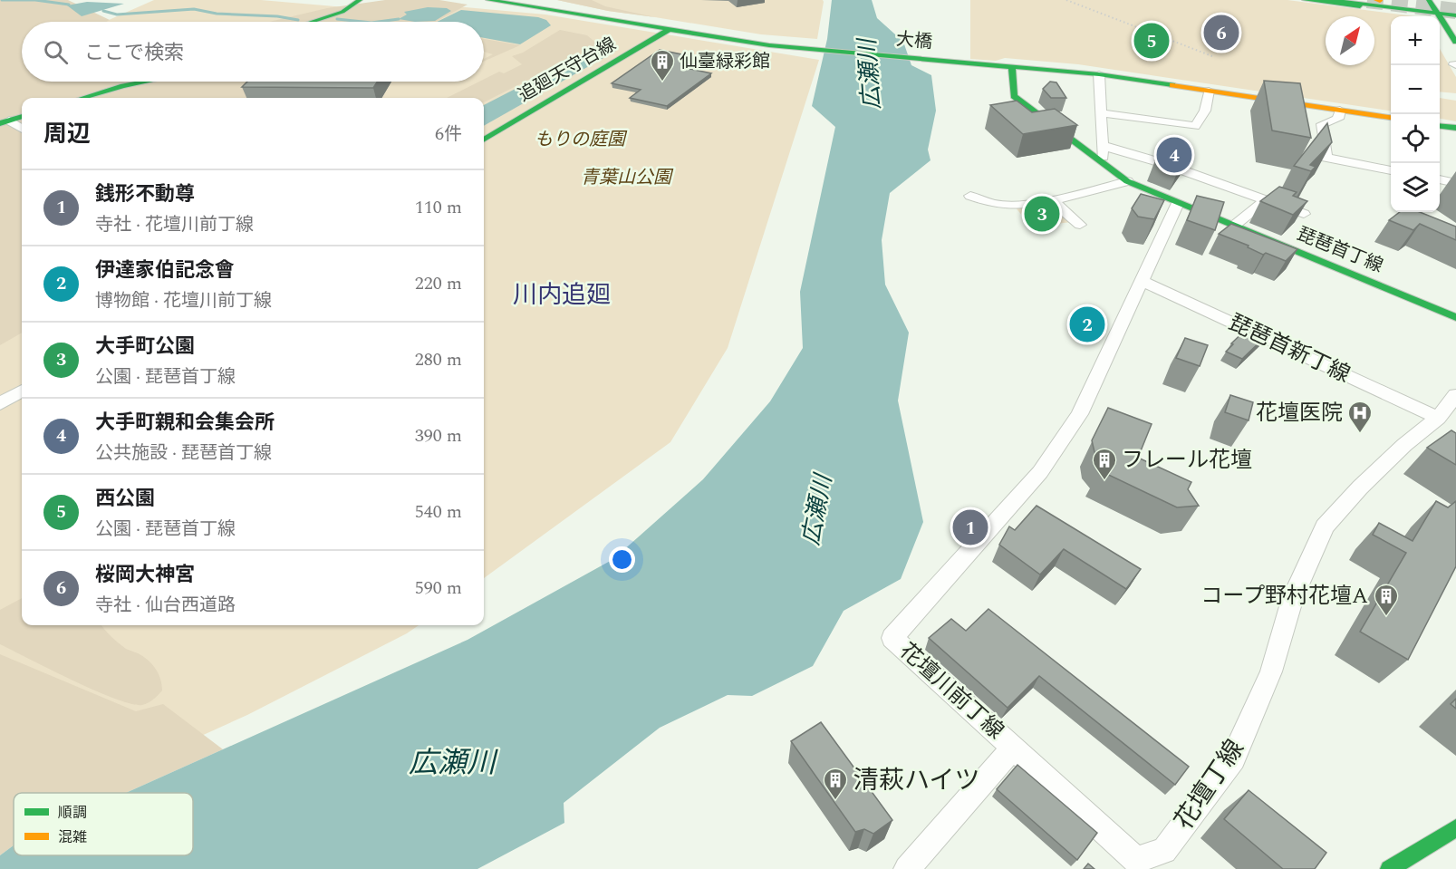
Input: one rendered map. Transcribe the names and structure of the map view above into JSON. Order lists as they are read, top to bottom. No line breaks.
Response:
{"streets":{"main road":["大橋","追廻天守台線","琵琶首丁線"],"street":["琵琶首新丁線","花壇川前丁線","花壇丁線"]},"crossings":[["大橋","追廻天守台線"],["大橋","琵琶首丁線"],["琵琶首丁線","花壇川前丁線"],["琵琶首新丁線","花壇川前丁線"],["琵琶首新丁線","花壇丁線"],["花壇川前丁線","花壇丁線"]],"districts":["川内追廻"],"water":["広瀬川"],"parks":["もりの庭園","青葉山公園"],"places":{"building":["仙臺緑彩館","フレール花壇","コープ野村花壇A","清萩ハイツ"],"hospital":["花壇医院"]},"legend":["順調","混雑"],"north":"top right","page":{"pins":["6","5","4","3","2","1"],"map_buttons":["+","−"],"search":"ここで検索","heading":["周辺","6件"],"list":[{"mark":"1","name":"銭形不動尊","note":"寺社 · 花壇川前丁線","value":"110 m"},{"mark":"2","name":"伊達家伯記念會","note":"博物館 · 花壇川前丁線","value":"220 m"},{"mark":"3","name":"大手町公園","note":"公園 · 琵琶首丁線","value":"280 m"},{"mark":"4","name":"大手町親和会集会所","note":"公共施設 · 琵琶首丁線","value":"390 m"},{"mark":"5","name":"西公園","note":"公園 · 琵琶首丁線","value":"540 m"},{"mark":"6","name":"桜岡大神宮","note":"寺社 · 仙台西道路","value":"590 m"}]}}
